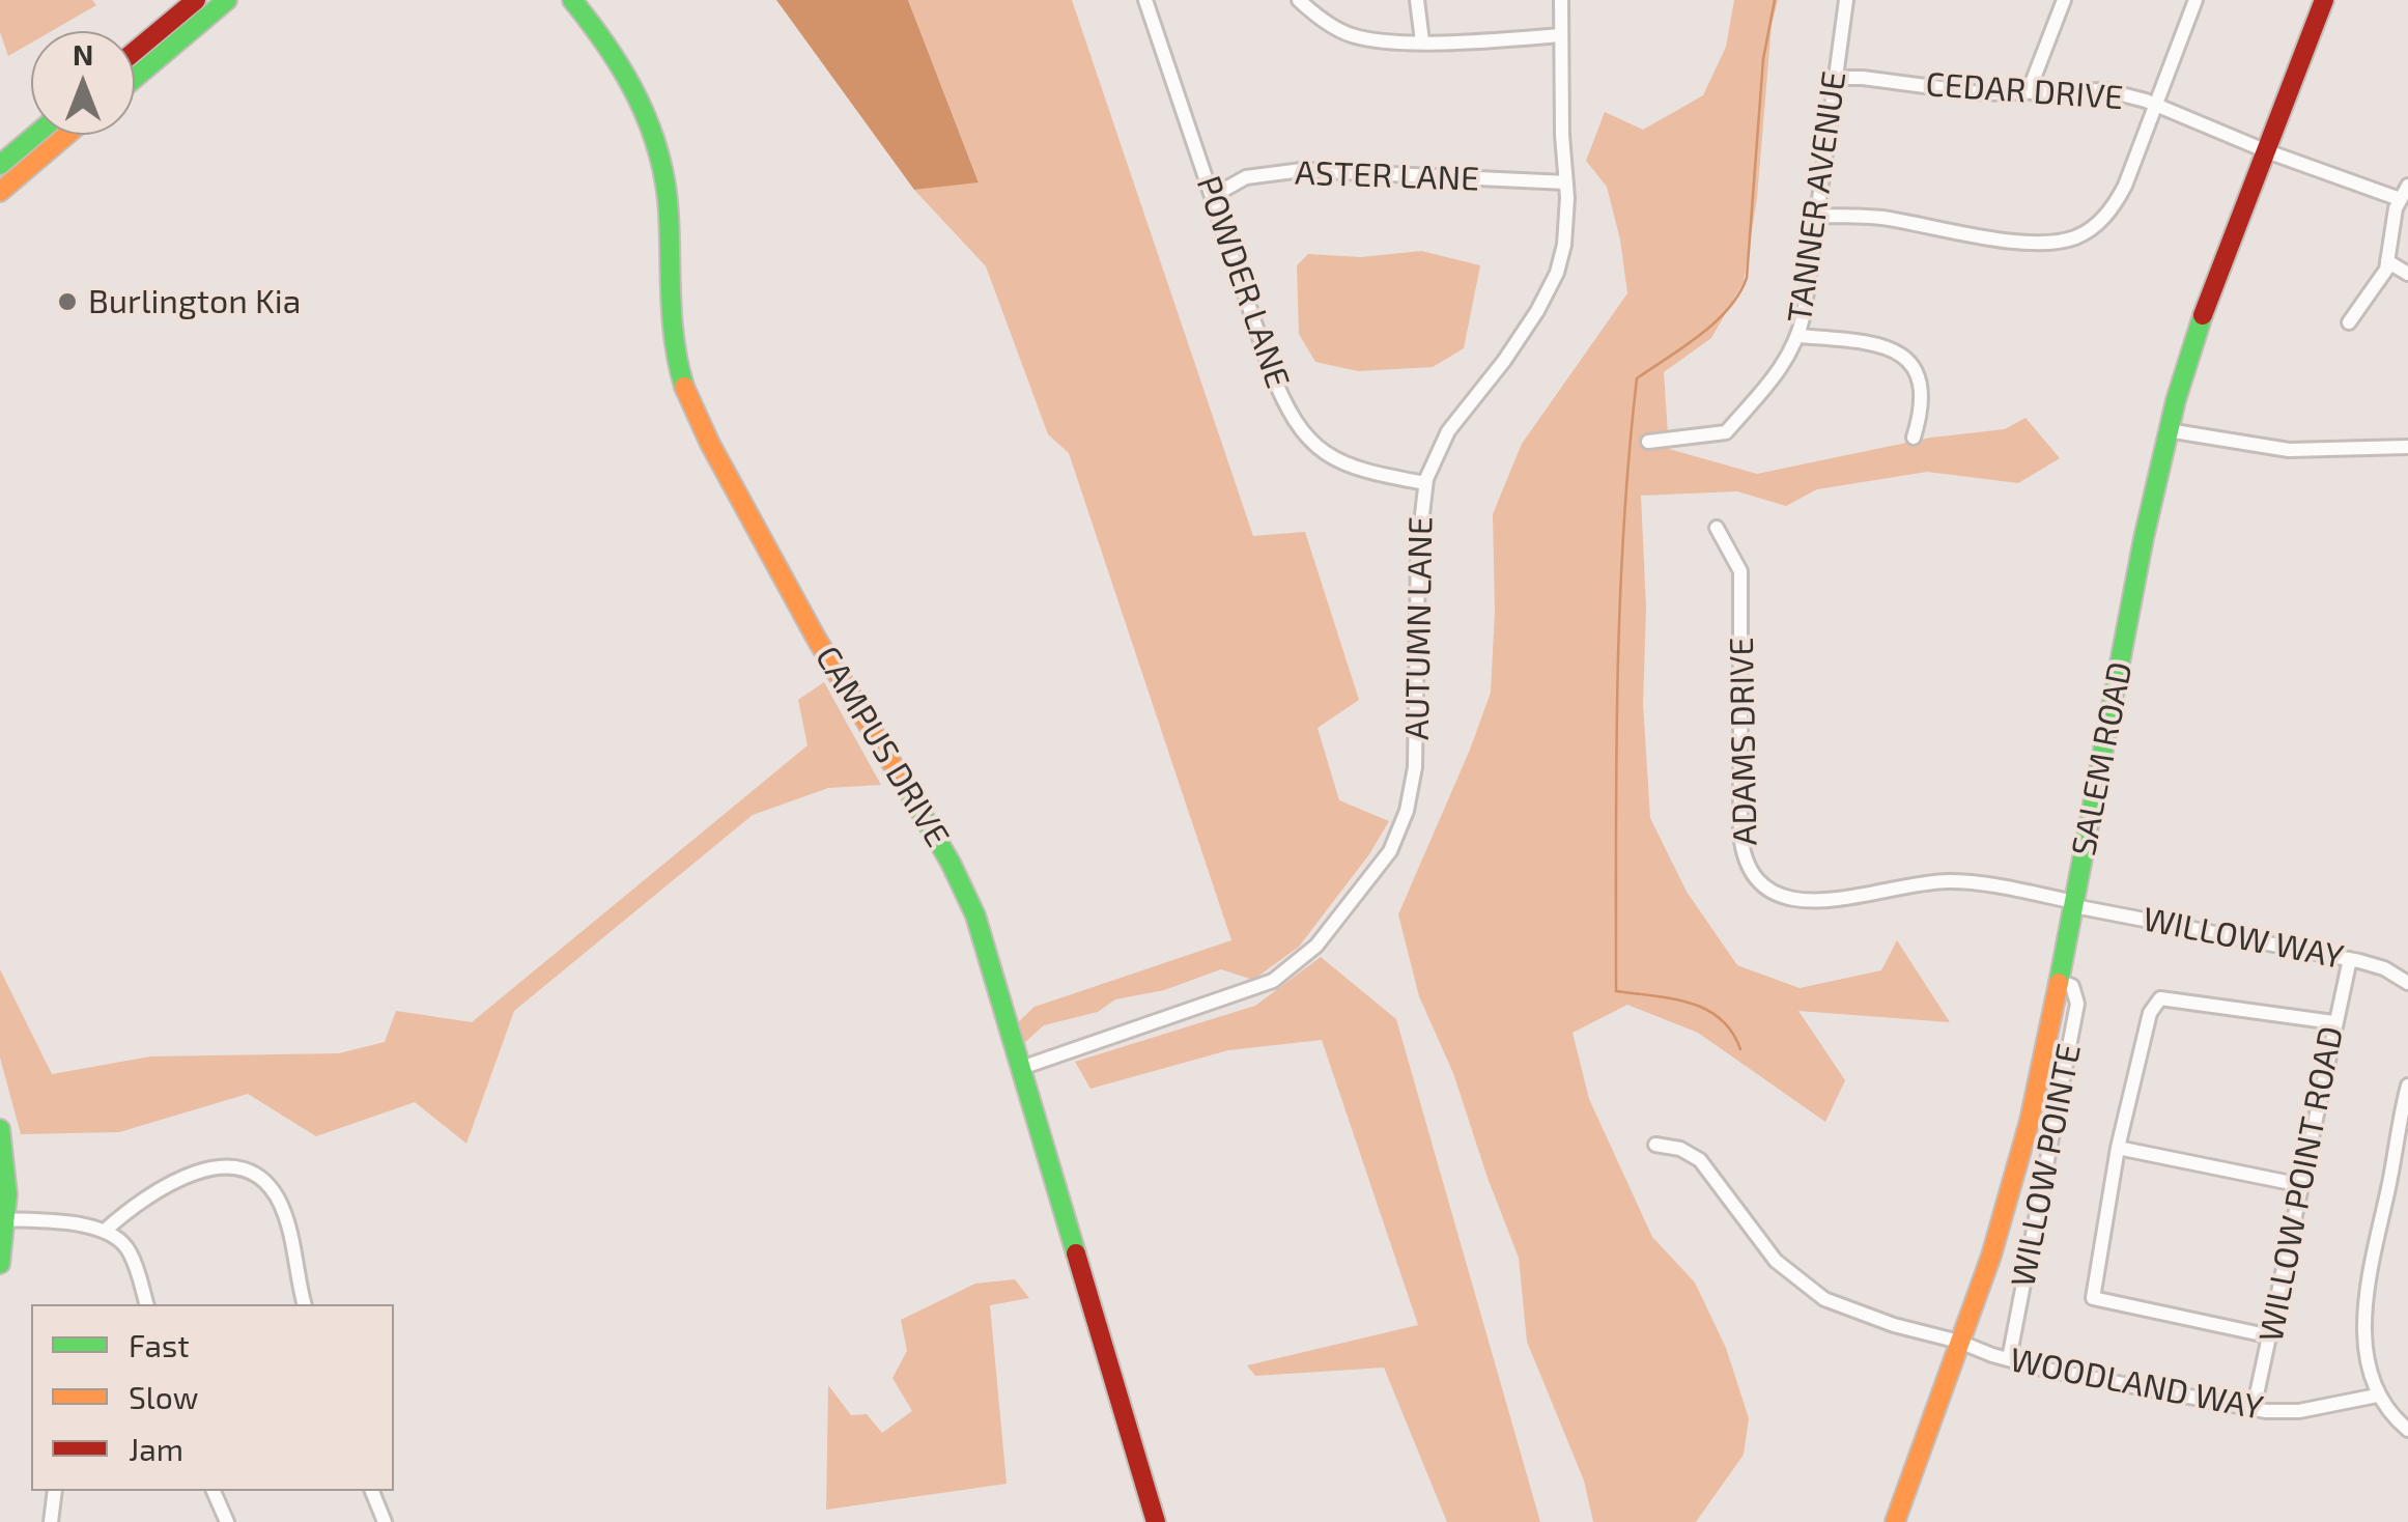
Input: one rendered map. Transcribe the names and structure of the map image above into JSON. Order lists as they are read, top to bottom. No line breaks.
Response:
{"streets":{"main road":["CAMPUS DRIVE","SALEM ROAD"],"street":["CEDAR DRIVE","ASTER LANE","TANNER AVENUE","POWDER LANE","AUTUMN LANE","ADAMS DRIVE","WILLOW WAY","WILLOW POINTE","WILLOW POINT ROAD","WOODLAND WAY"]},"crossings":[["CEDAR DRIVE","TANNER AVENUE"],["CEDAR DRIVE","SALEM ROAD"],["ASTER LANE","POWDER LANE"],["ASTER LANE","AUTUMN LANE"],["POWDER LANE","AUTUMN LANE"],["AUTUMN LANE","CAMPUS DRIVE"],["ADAMS DRIVE","SALEM ROAD"],["ADAMS DRIVE","WILLOW WAY"],["SALEM ROAD","WILLOW WAY"],["SALEM ROAD","WILLOW POINTE"],["SALEM ROAD","WOODLAND WAY"],["WILLOW WAY","WILLOW POINT ROAD"],["WILLOW POINTE","WOODLAND WAY"],["WILLOW POINT ROAD","WOODLAND WAY"]],"places":["Burlington Kia"],"legend":["Fast","Slow","Jam"],"north":"top"}
